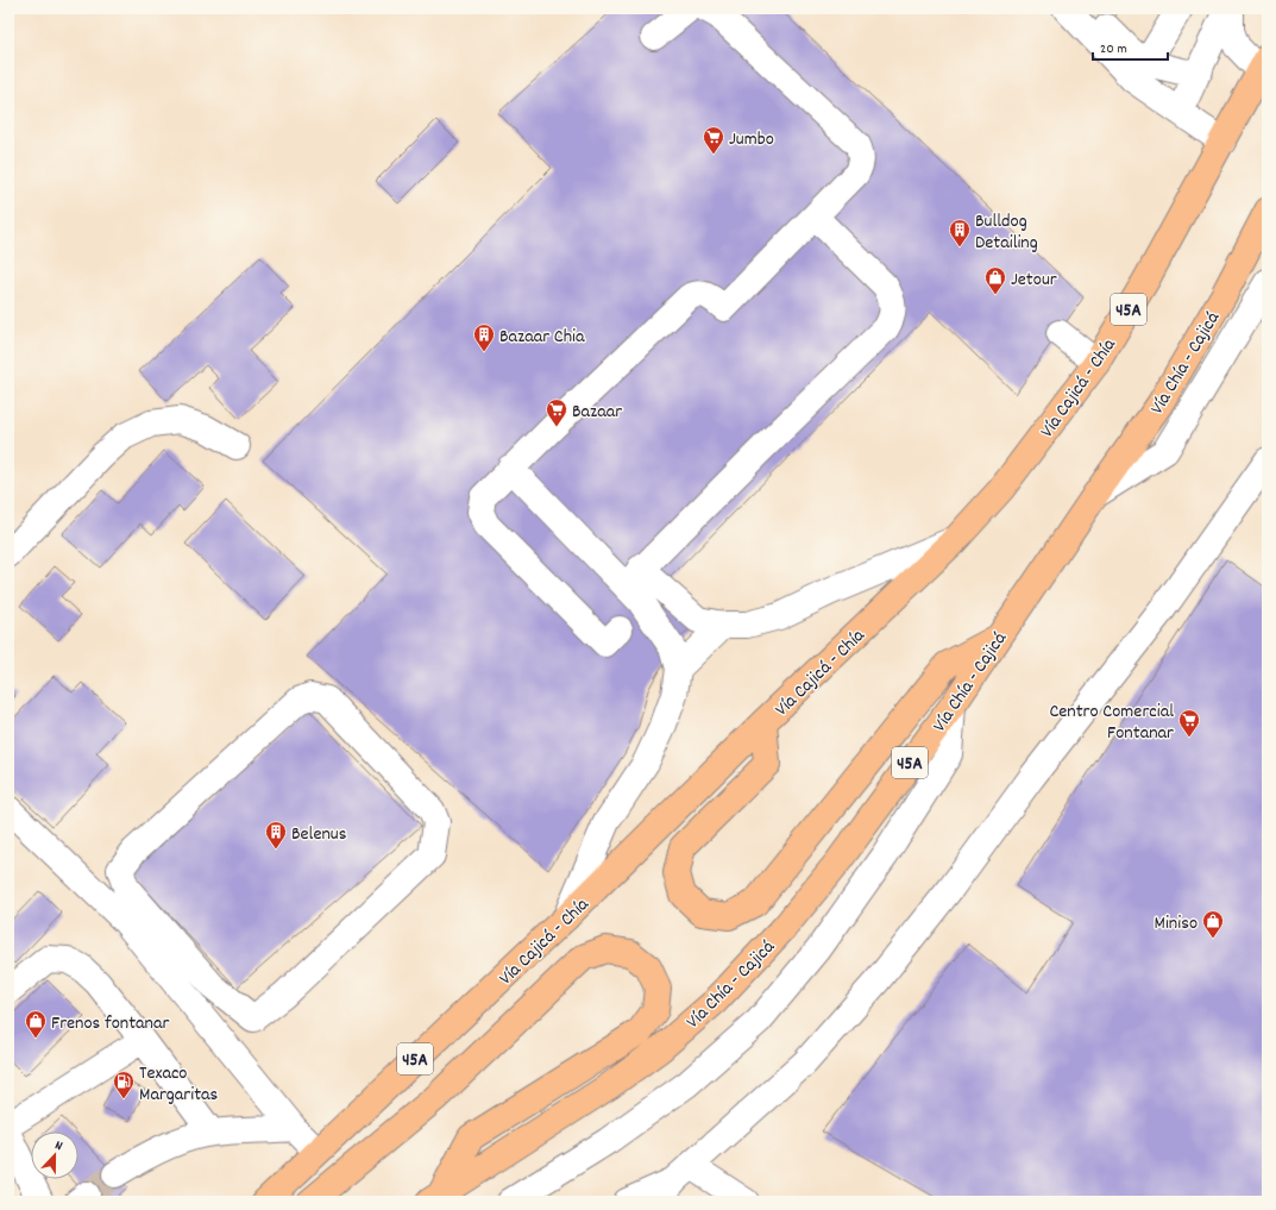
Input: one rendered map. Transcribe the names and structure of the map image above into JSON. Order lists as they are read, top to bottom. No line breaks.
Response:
{"streets":{"highway":["45A","Vía Chía - Cajicá","Vía Cajicá - Chía"]},"places":{"supermarket":["Jumbo","Bazaar","Centro Comercial Fontanar"],"building":["Bulldog Detailing","Bazaar Chia","Belenus"],"shop":["Jetour","Miniso","Frenos fontanar"],"fuel station":["Texaco Margaritas"]},"scale_bar":"20 m","north":"top"}
